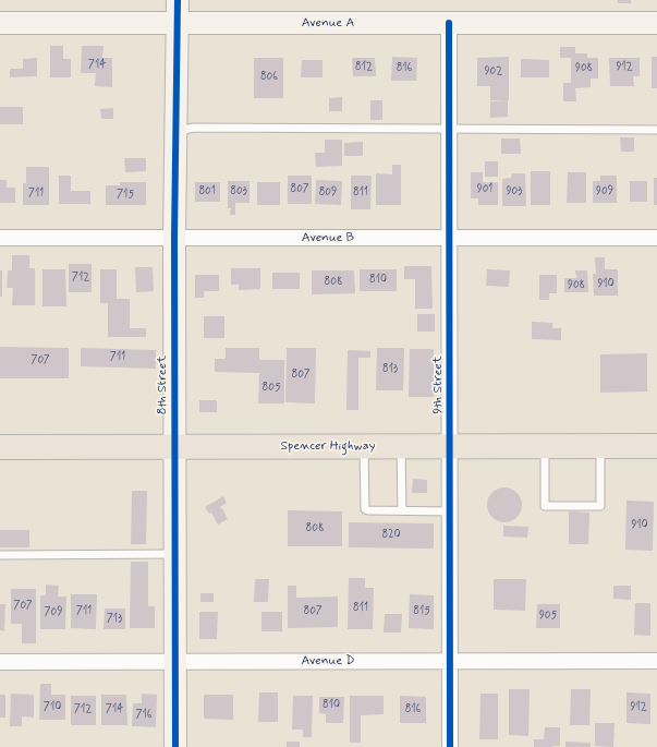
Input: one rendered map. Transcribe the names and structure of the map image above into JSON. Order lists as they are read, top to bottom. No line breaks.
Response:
{"streets":{"main road":["Spencer Highway"],"street":["Avenue A","Avenue B","8th Street","9th Street","Avenue D"]},"crossings":[["Avenue A","8th Street"],["Avenue A","9th Street"],["Avenue B","8th Street"],["Avenue B","9th Street"],["8th Street","Spencer Highway"],["8th Street","Avenue D"],["9th Street","Spencer Highway"],["9th Street","Avenue D"]],"house_numbers":["714","812","912","816","908","902","806","807","901","801","803","903","909","809","811","711","715","712","810","808","910","908","711","707","813","807","805","910","808","820","707","811","711","807","815","709","905","713","810","710","912","712","714","816","716"]}
